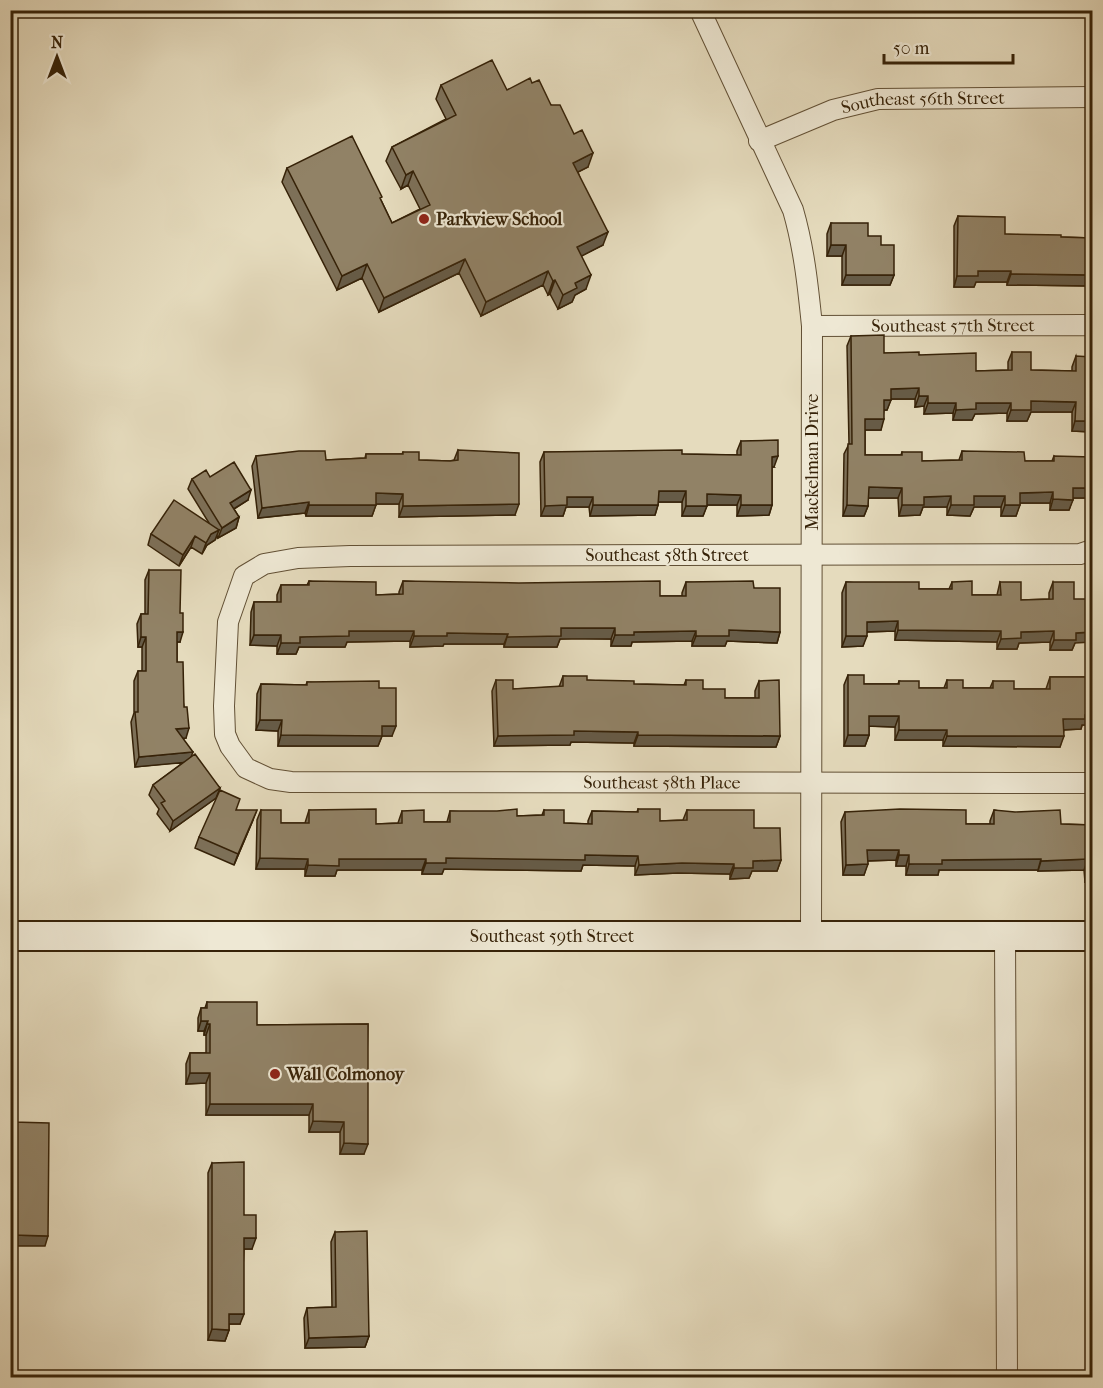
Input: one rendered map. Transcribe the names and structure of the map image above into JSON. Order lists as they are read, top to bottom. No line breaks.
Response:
{"streets":{"main road":["Southeast 59th Street"],"street":["Southeast 56th Street","Southeast 57th Street","Mackelman Drive","Southeast 58th Street","Southeast 58th Place"]},"crossings":[["Southeast 56th Street","Mackelman Drive"],["Southeast 57th Street","Mackelman Drive"],["Mackelman Drive","Southeast 58th Street"],["Mackelman Drive","Southeast 58th Place"],["Mackelman Drive","Southeast 59th Street"],["Southeast 58th Street","Southeast 58th Place"]],"places":["Parkview School","Wall Colmonoy"],"scale_bar":"50 m","north":"top"}
